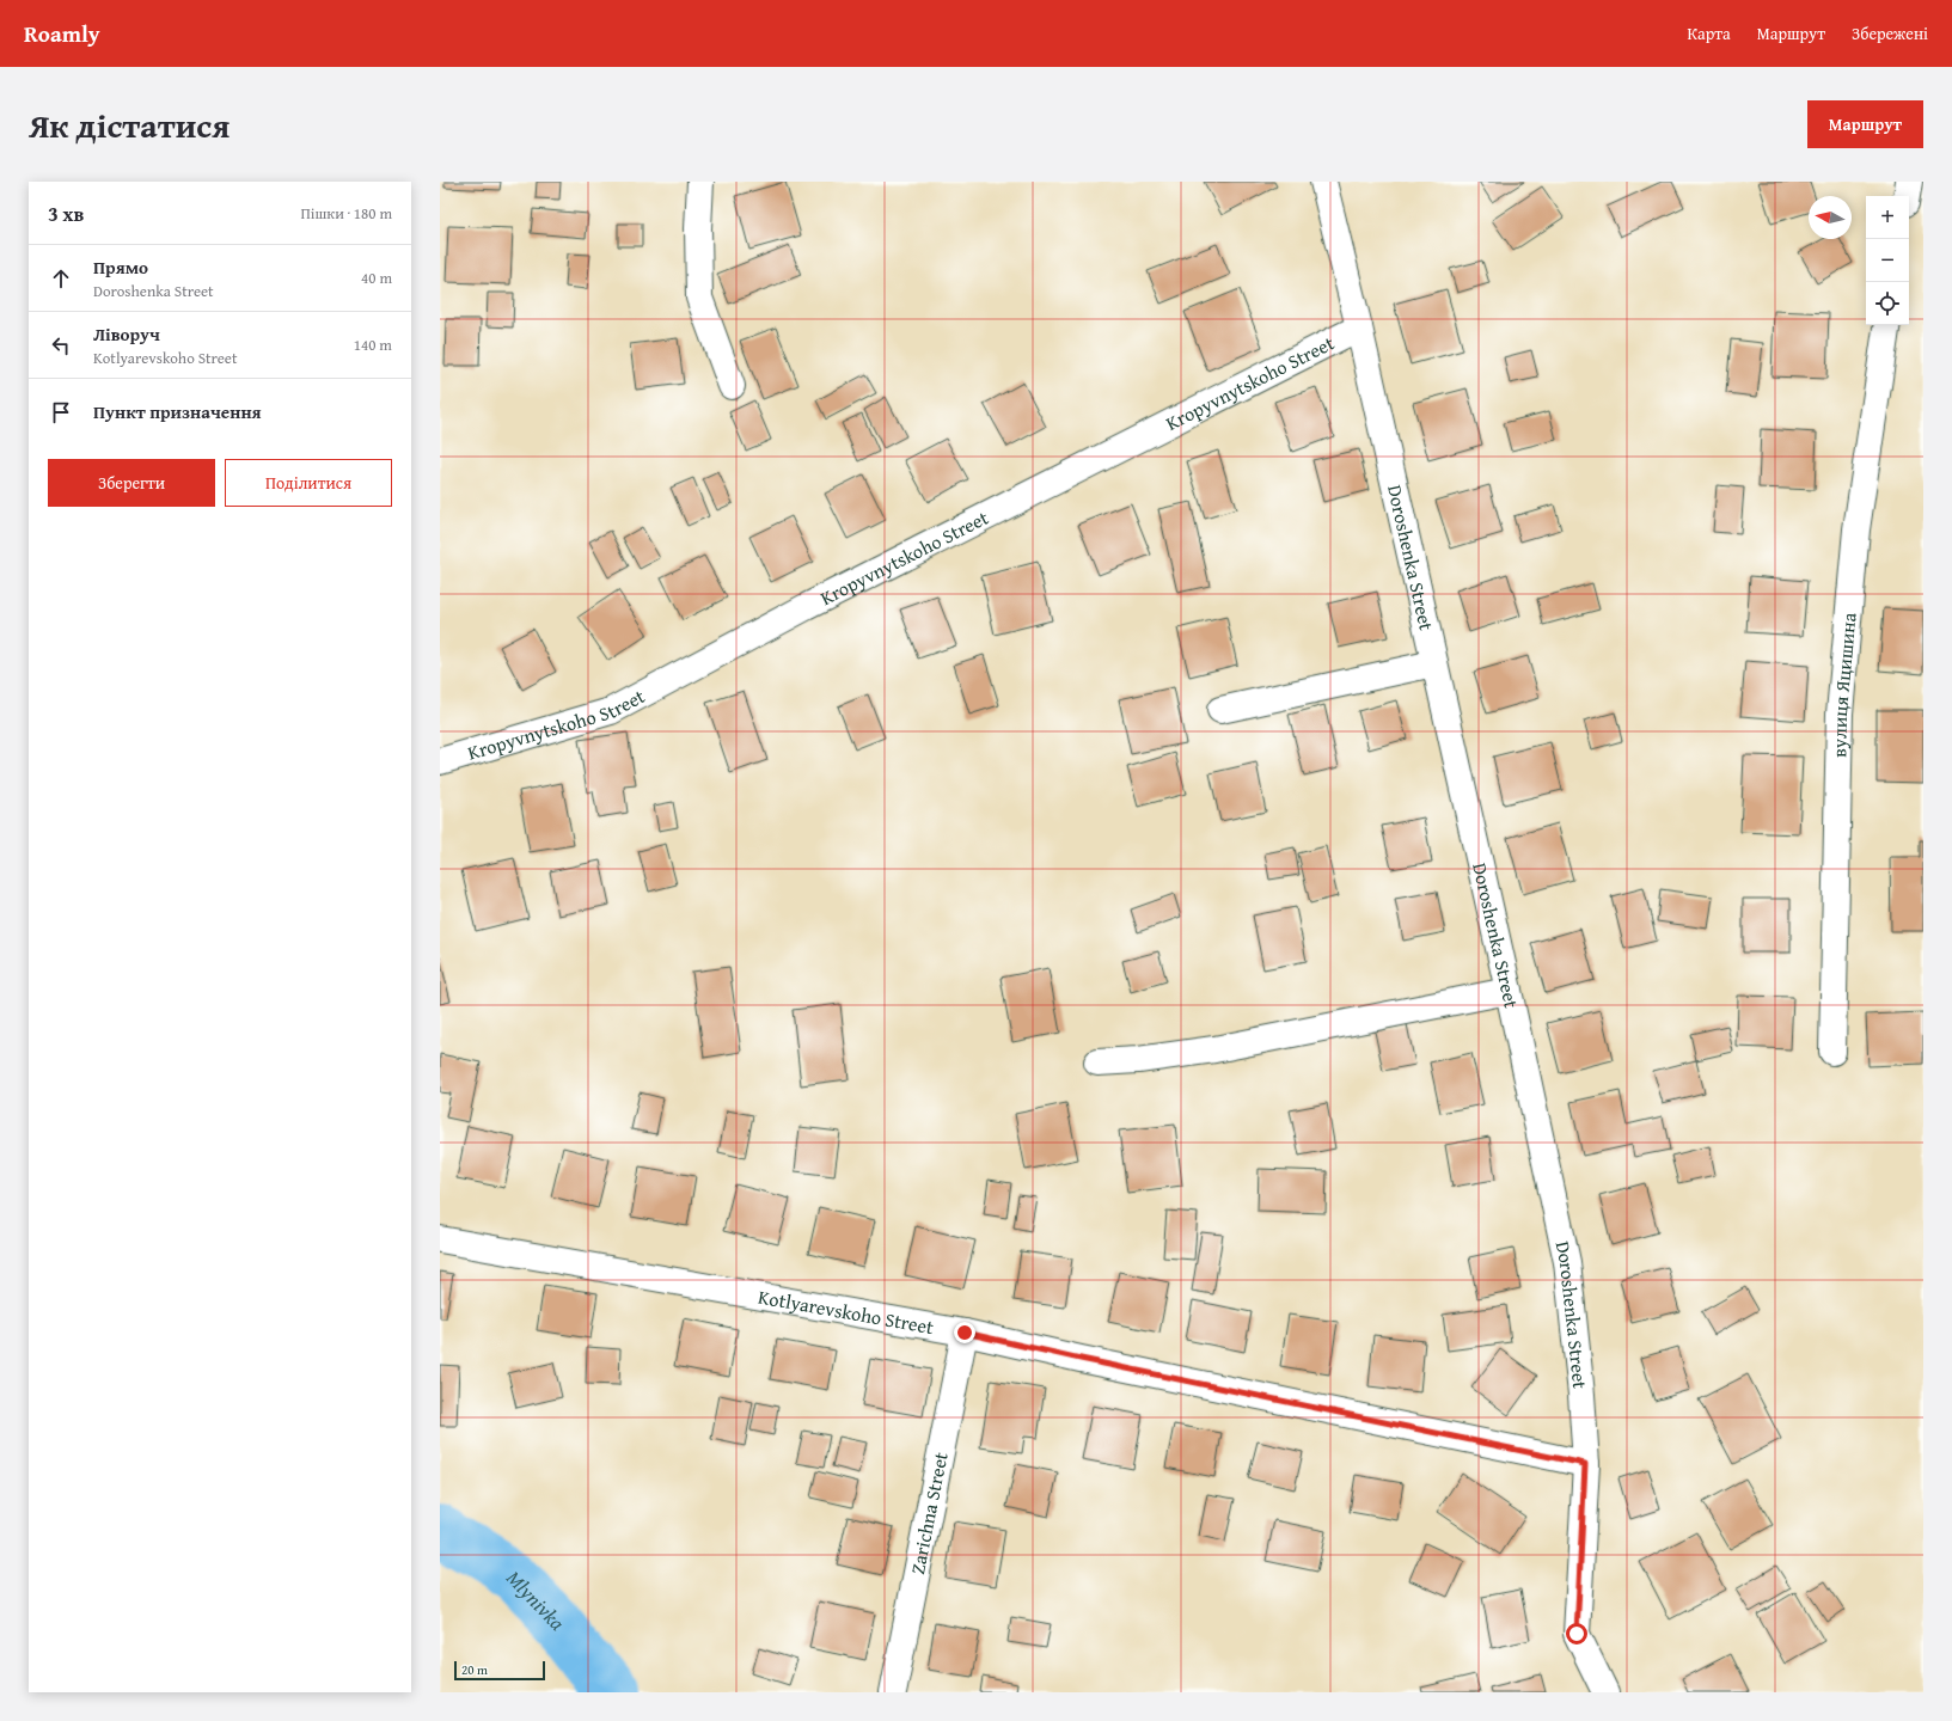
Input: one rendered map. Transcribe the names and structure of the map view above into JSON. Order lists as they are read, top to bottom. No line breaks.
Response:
{"streets":{"street":["Kropyvnytskoho Street","Doroshenka Street","вулиця Яцишина","Kotlyarevskoho Street","Zarichna Street"]},"crossings":[["Kropyvnytskoho Street","Doroshenka Street"],["Doroshenka Street","Kotlyarevskoho Street"],["Kotlyarevskoho Street","Zarichna Street"]],"water":["Mlynivka"],"scale_bar":"20 m","north":"left","page":{"header":"Roamly","nav":["Карта","Маршрут","Збережені"],"title":"Як дістатися","buttons":["Маршрут",["Зберегти","Поділитися"]],"heading":["3 хв","Пішки · 180 m"],"map_buttons":["+","−"],"list":[["Прямо","Doroshenka Street","40 m"],["Ліворуч","Kotlyarevskoho Street","140 m"],"Пункт призначення"],"scale":"20 m"}}
